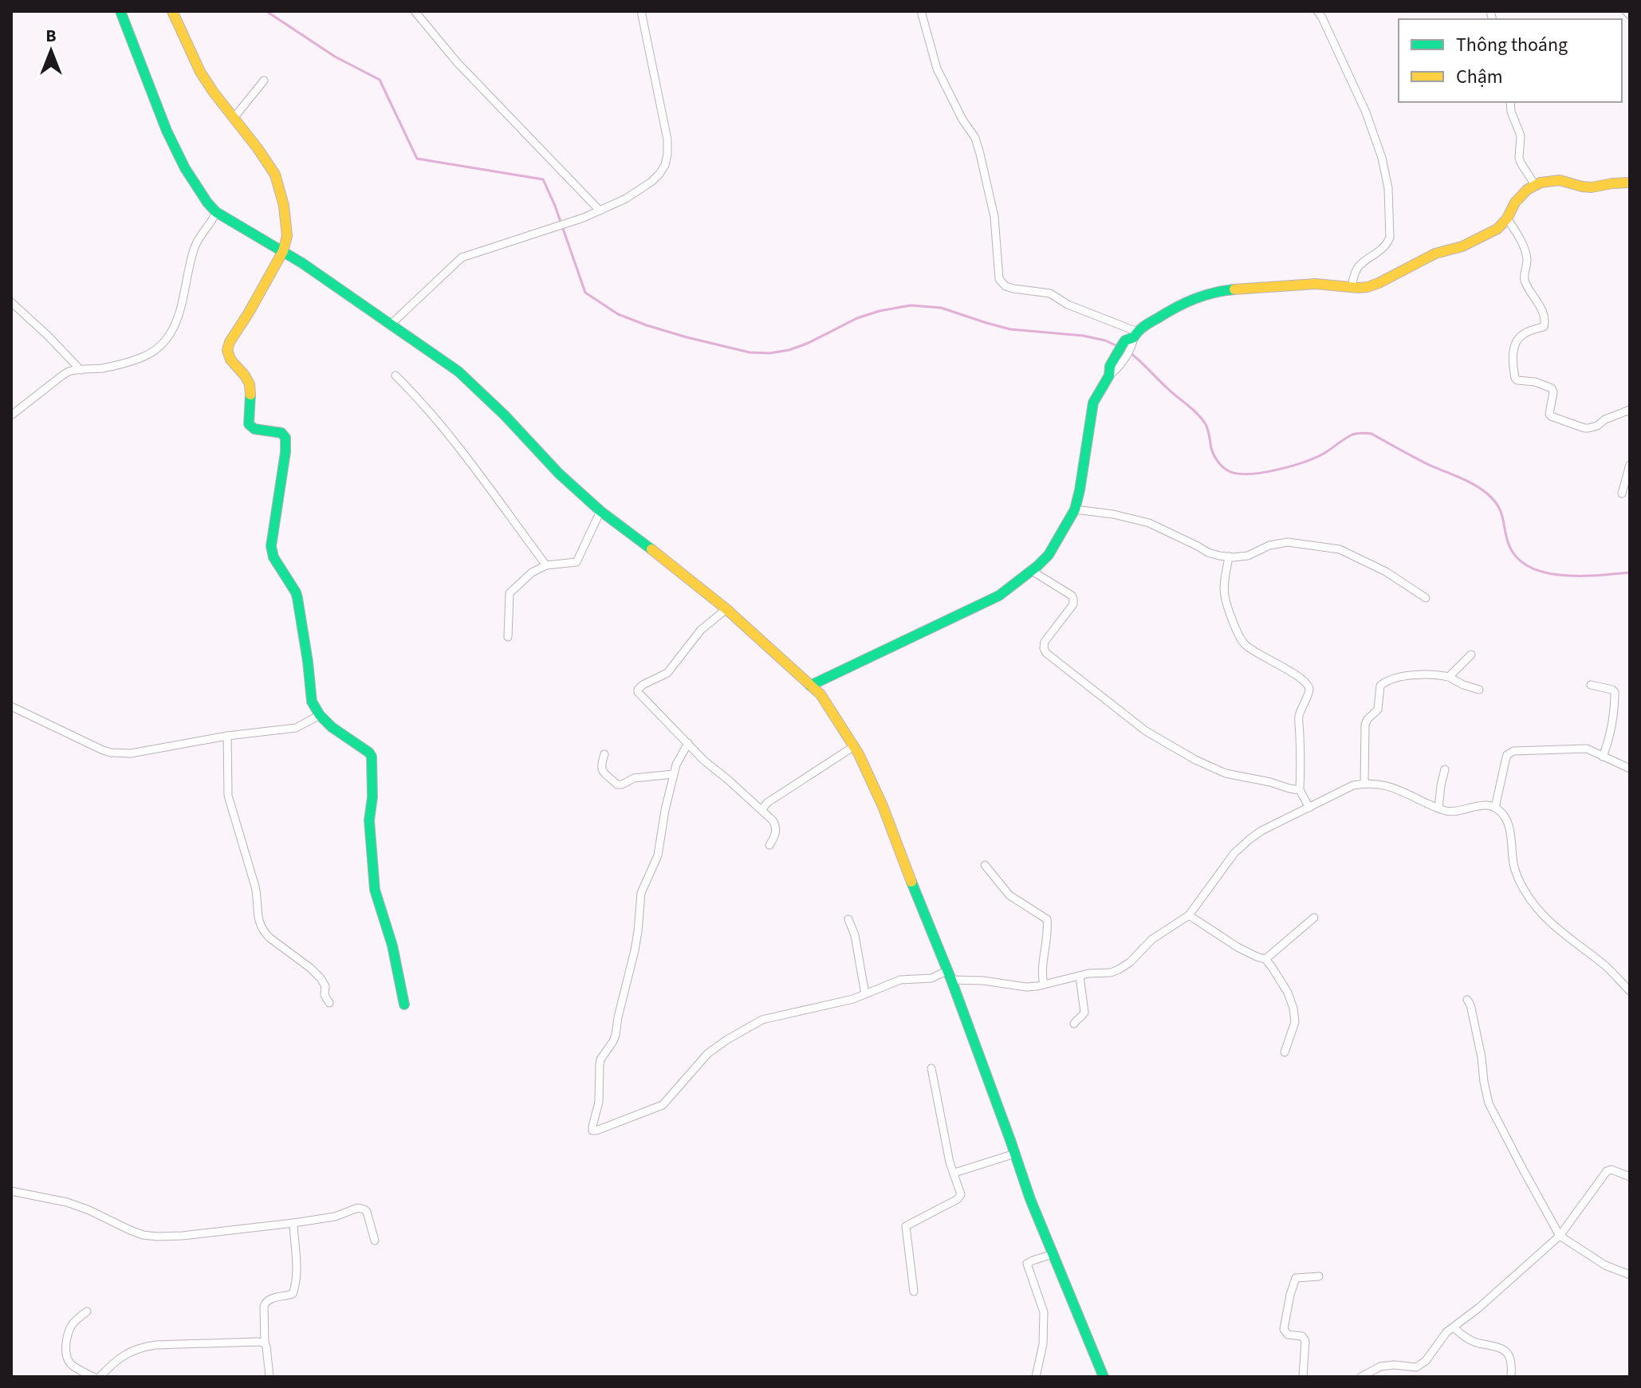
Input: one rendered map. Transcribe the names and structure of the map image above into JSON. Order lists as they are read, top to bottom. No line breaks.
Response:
{"legend":["Thông thoáng","Chậm"],"north":"top"}
